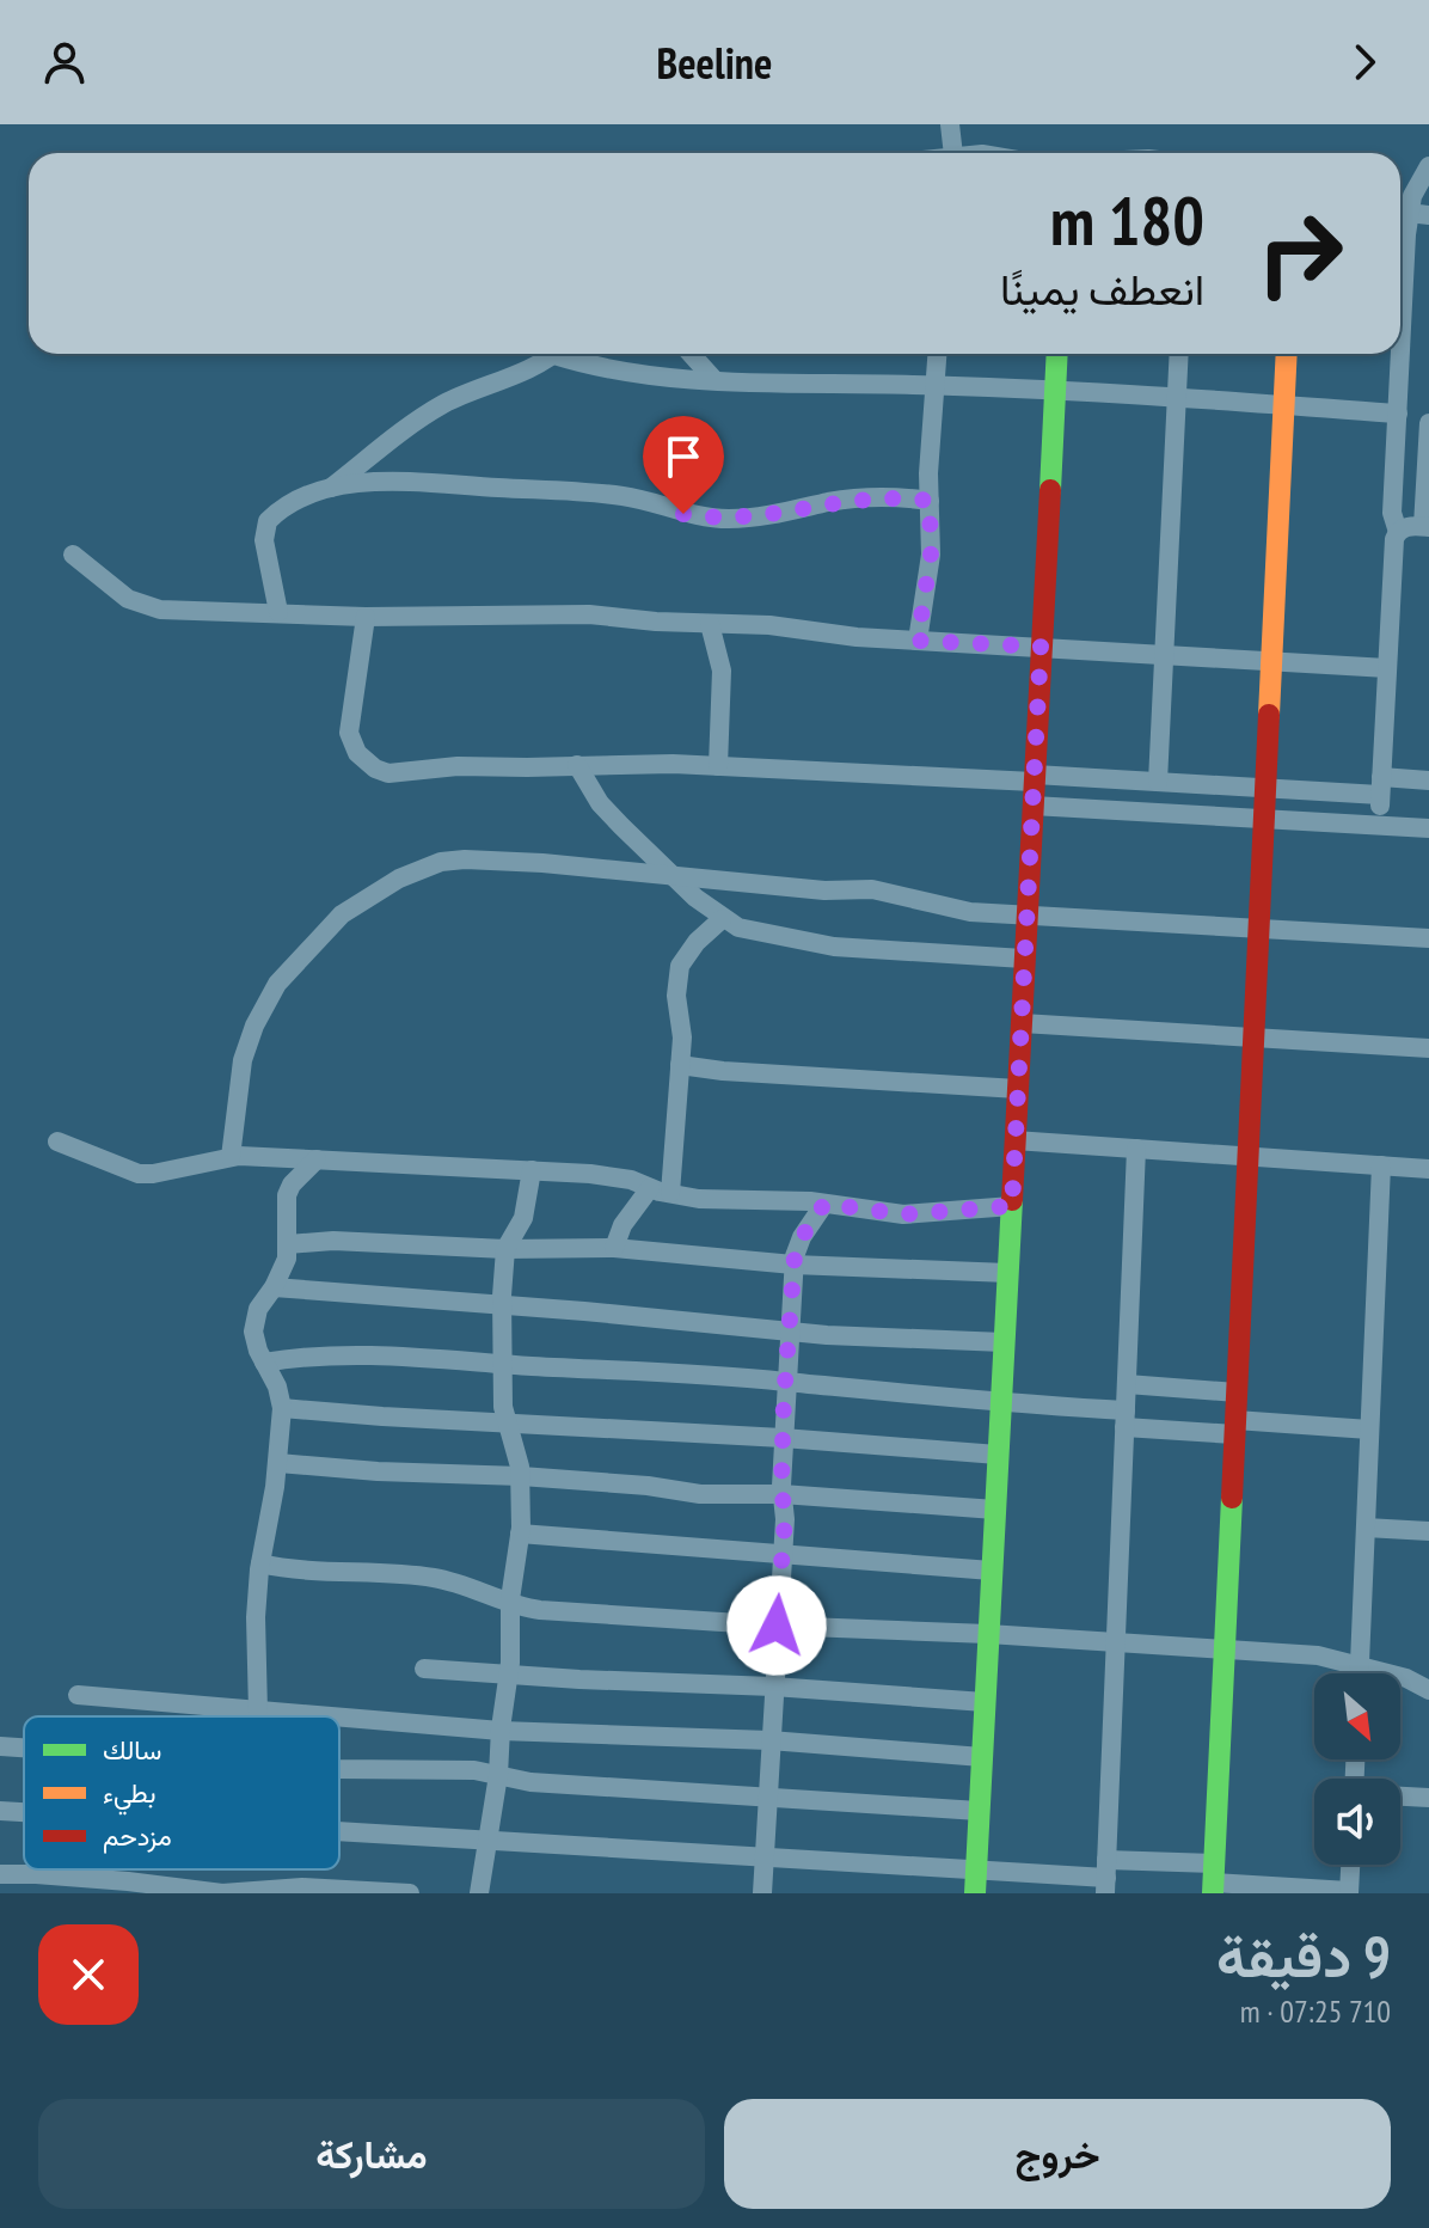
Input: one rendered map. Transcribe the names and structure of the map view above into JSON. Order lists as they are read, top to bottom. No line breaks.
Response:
{"legend":["سالك","بطيء","مزدحم"],"north":"bottom right","page":{"header":"Beeline","turn":["180 m","انعطف يمينًا"],"heading":["9 دقيقة","710 m · 07:25"],"buttons":["خروج","مشاركة"]}}
